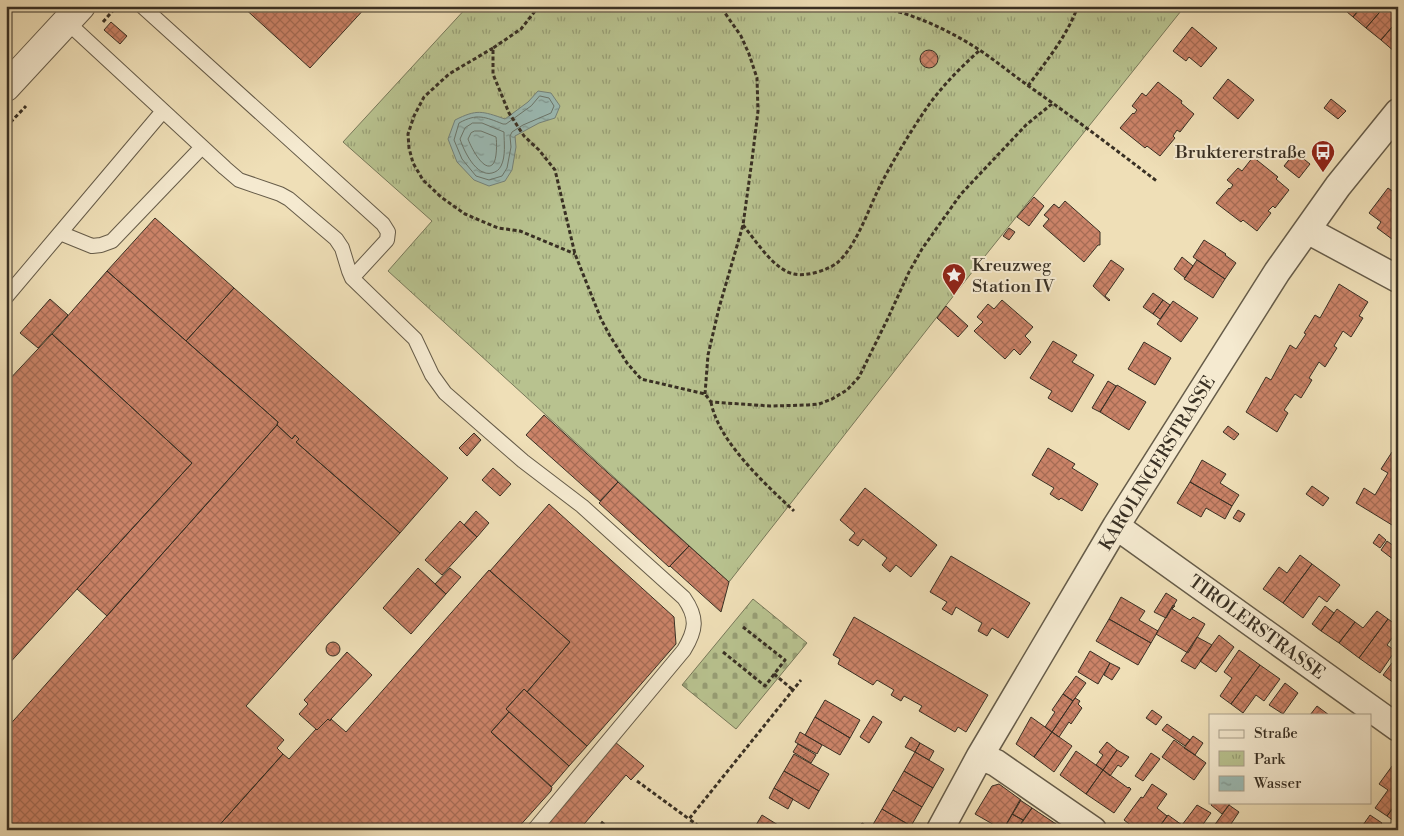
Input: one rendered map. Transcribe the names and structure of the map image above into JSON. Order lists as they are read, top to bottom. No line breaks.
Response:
{"streets":{"street":["KAROLINGERSTRASSE","TIROLERSTRASSE"]},"crossings":[["KAROLINGERSTRASSE","TIROLERSTRASSE"]],"places":{"bus stop":["Bruktererstraße"],"place":["Kreuzweg Station IV"]},"legend":["Straße","Park","Wasser"]}
